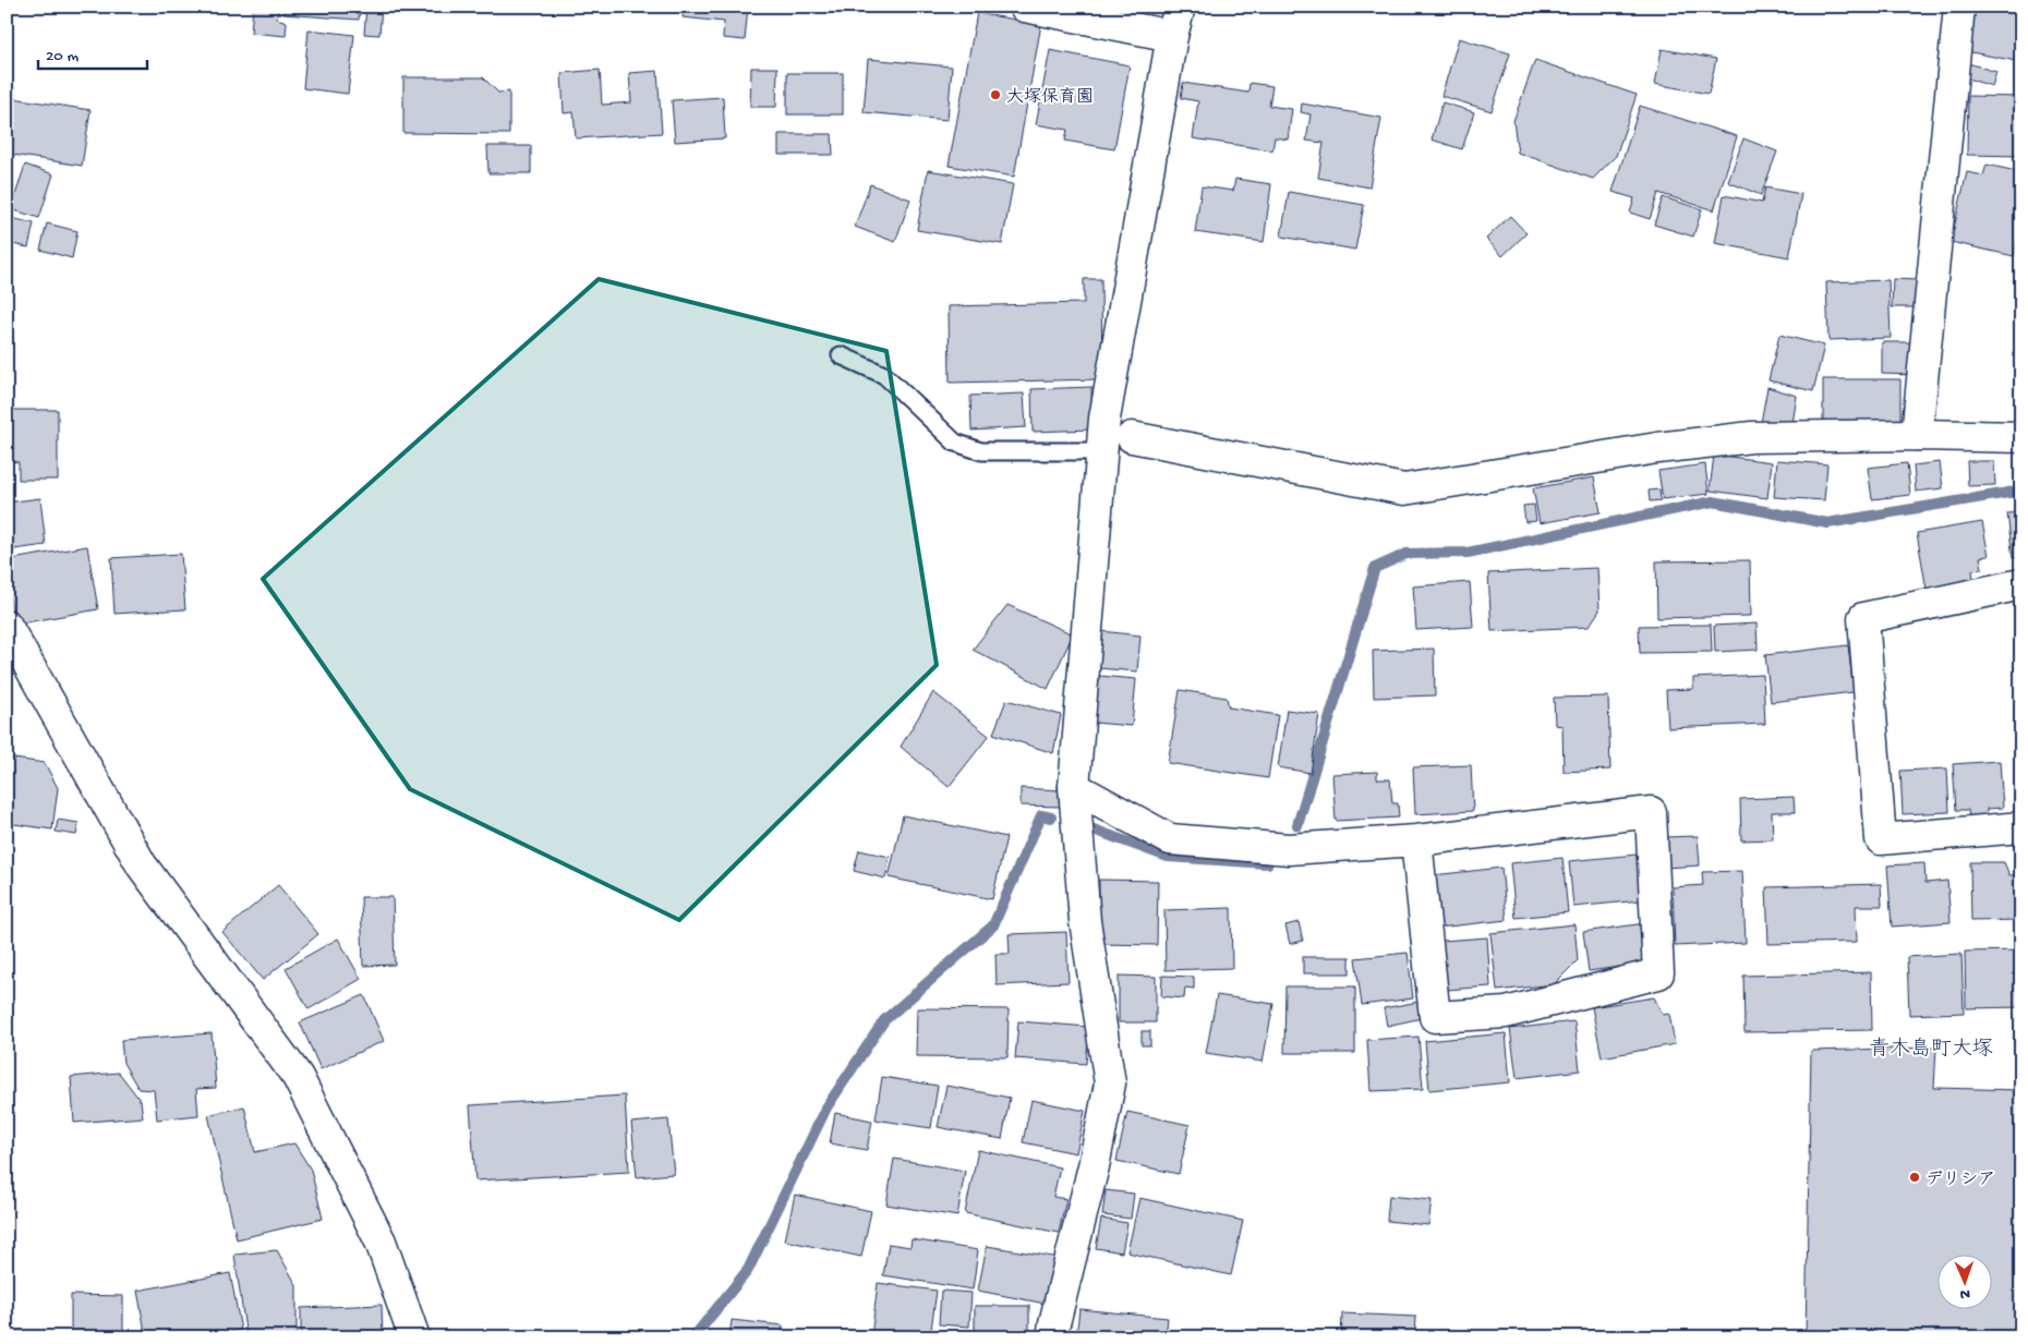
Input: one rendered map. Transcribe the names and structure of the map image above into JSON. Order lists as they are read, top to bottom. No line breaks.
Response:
{"districts":["青木島町大塚"],"places":["大塚保育園","デリシア"],"scale_bar":"20 m","north":"bottom"}
